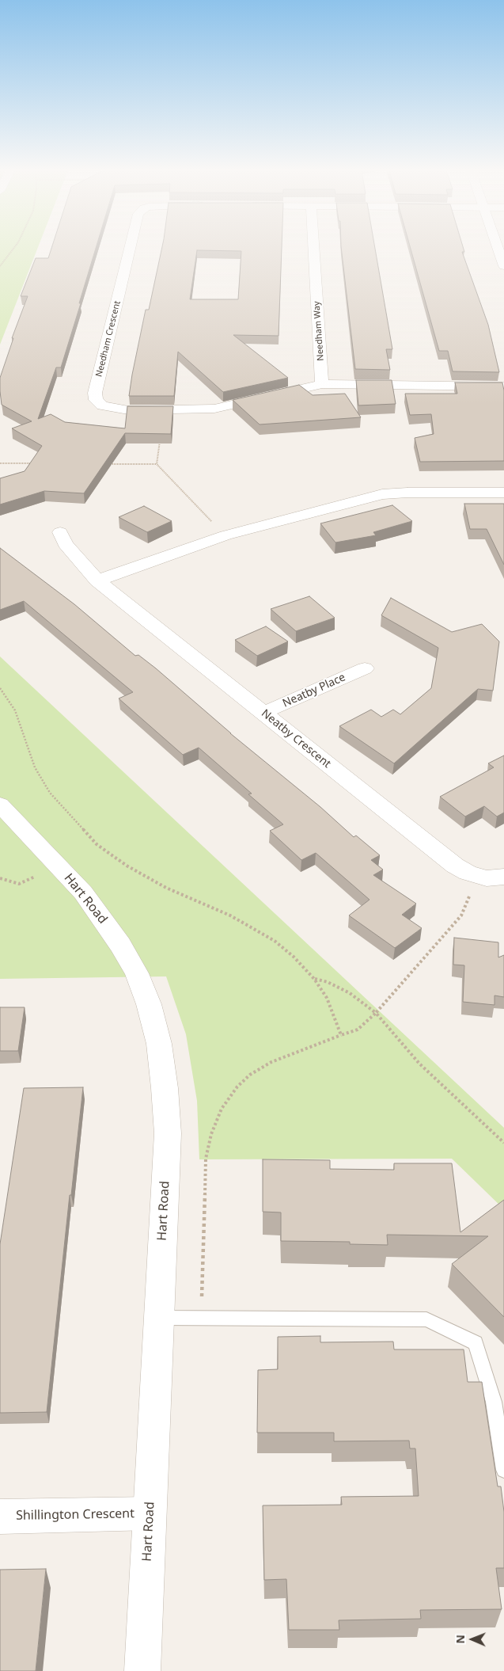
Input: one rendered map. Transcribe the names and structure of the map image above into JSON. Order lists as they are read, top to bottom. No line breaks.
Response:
{"streets":{"street":["Needham Way","Needham Crescent","Neatby Place","Neatby Crescent","Hart Road","Shillington Crescent"]},"crossings":[["Needham Way","Needham Crescent"],["Neatby Place","Neatby Crescent"],["Hart Road","Shillington Crescent"]],"north":"left"}
